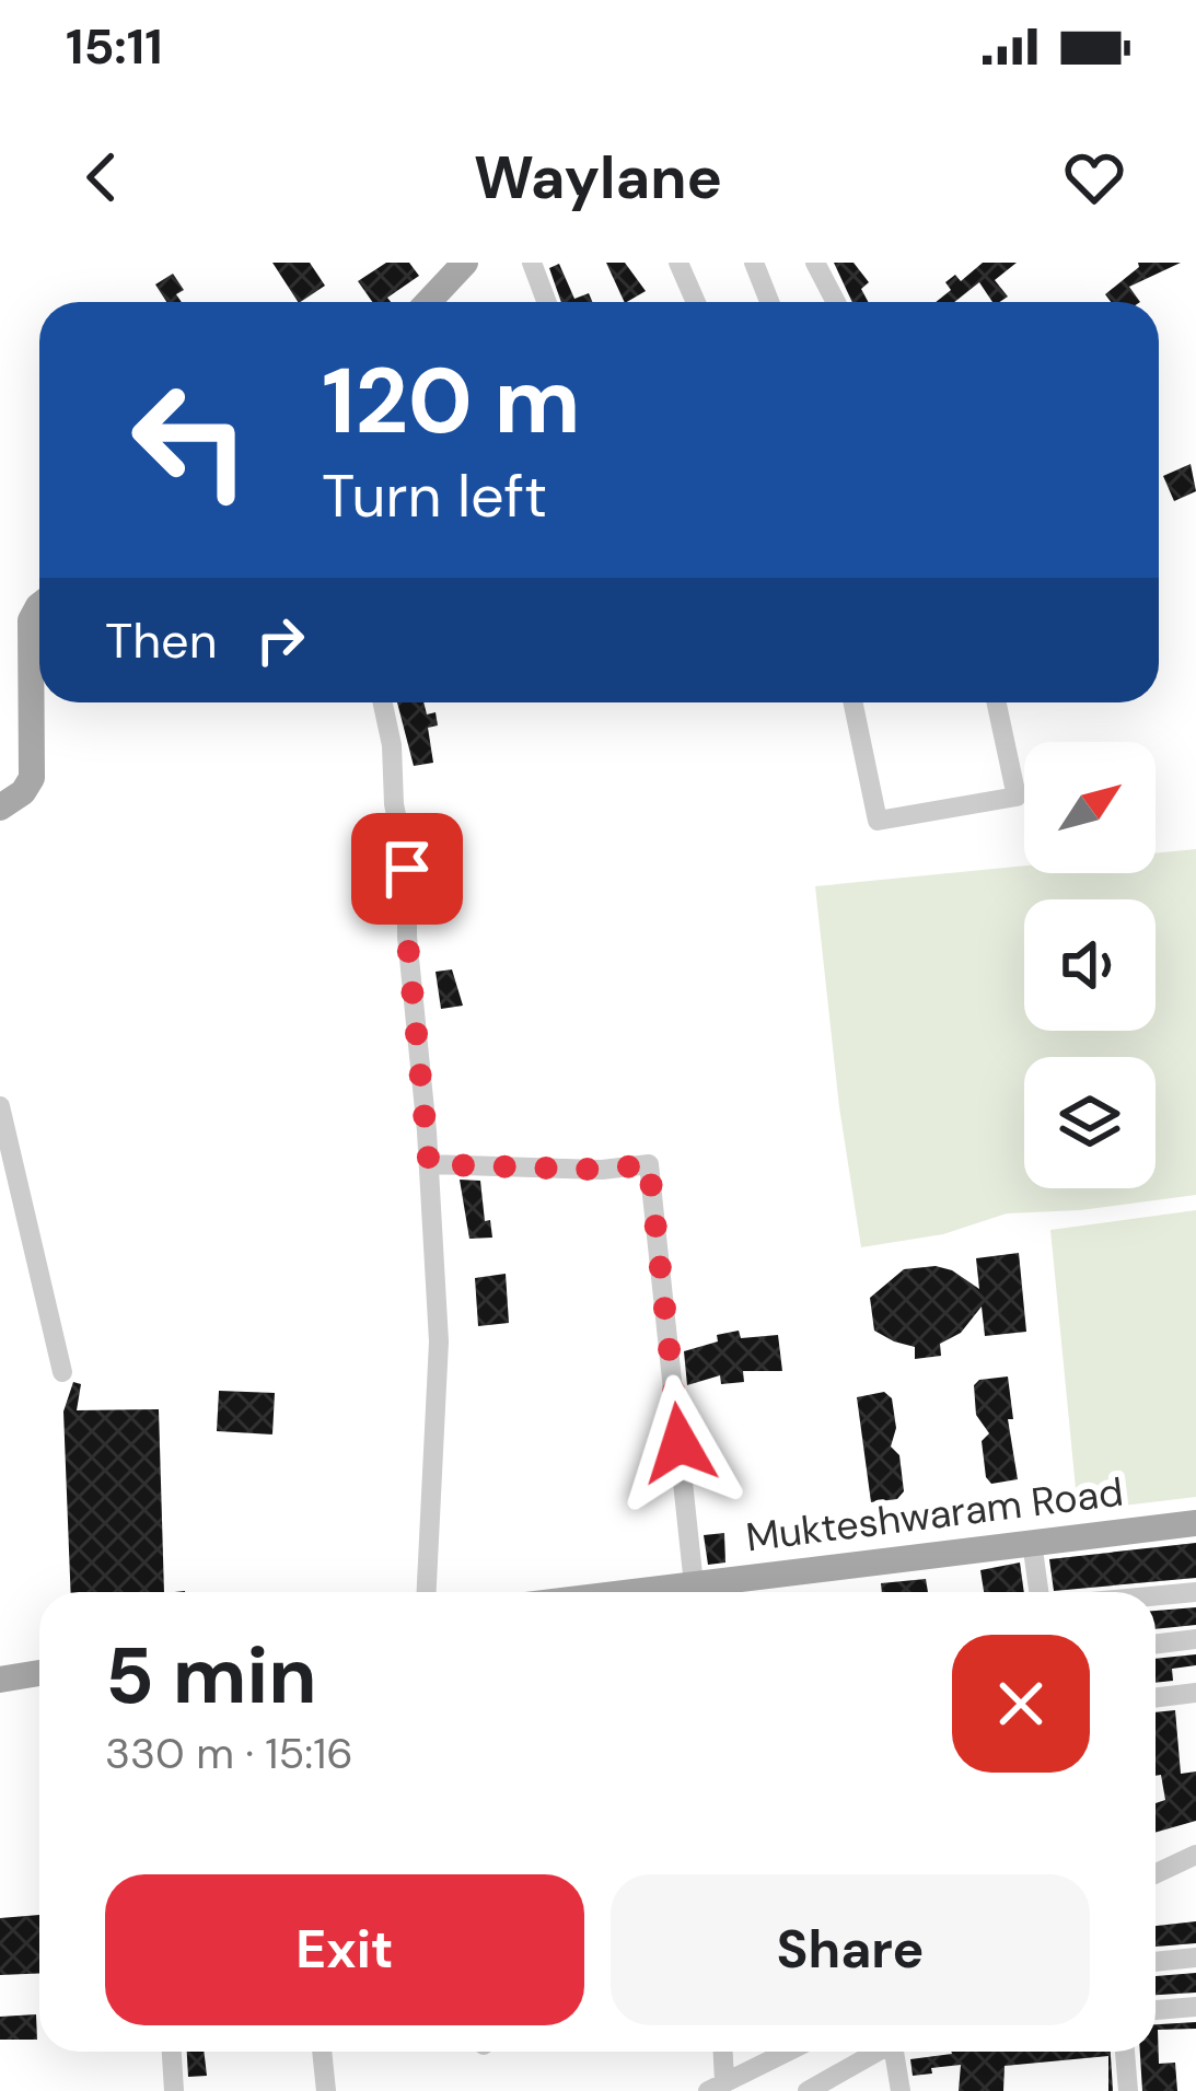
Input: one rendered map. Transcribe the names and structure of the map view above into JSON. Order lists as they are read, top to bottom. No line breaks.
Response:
{"streets":{"main road":["Mukteshwaram Road"]},"north":"top right","page":{"status":"15:11","header":"Waylane","turn":["120 m","Turn left"],"then":"Then","heading":["5 min","330 m · 15:16"],"buttons":["Exit","Share"]}}
